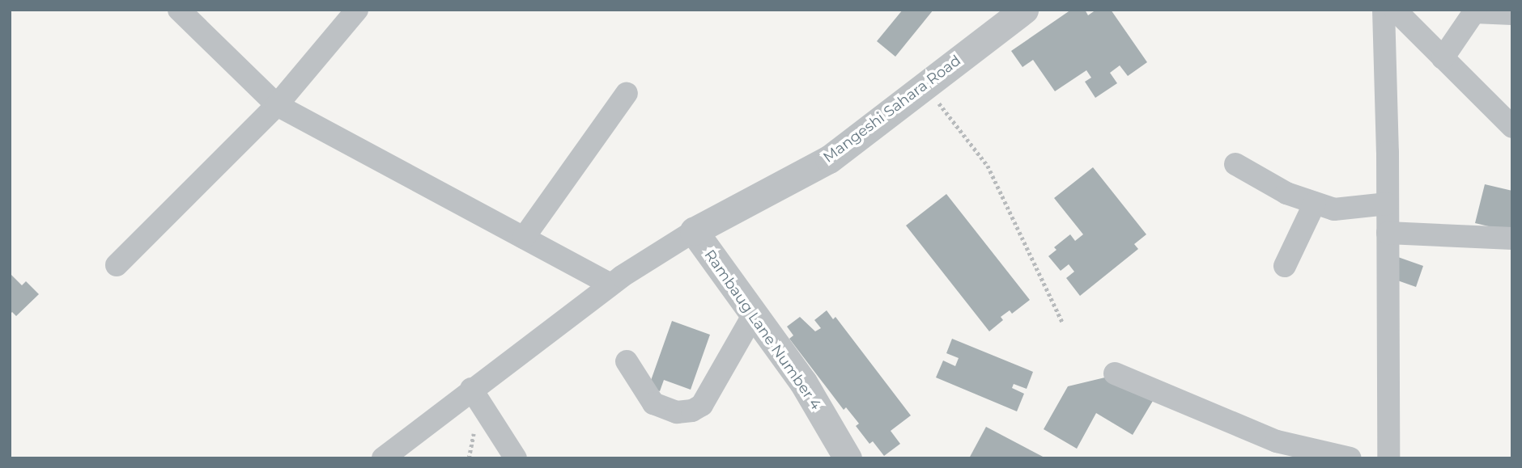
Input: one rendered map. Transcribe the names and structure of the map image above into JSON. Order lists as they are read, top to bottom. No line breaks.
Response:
{"streets":{"street":["Mangeshi Sahara Road","Rambaug Lane Number 4"]},"crossings":[["Mangeshi Sahara Road","Rambaug Lane Number 4"]]}
